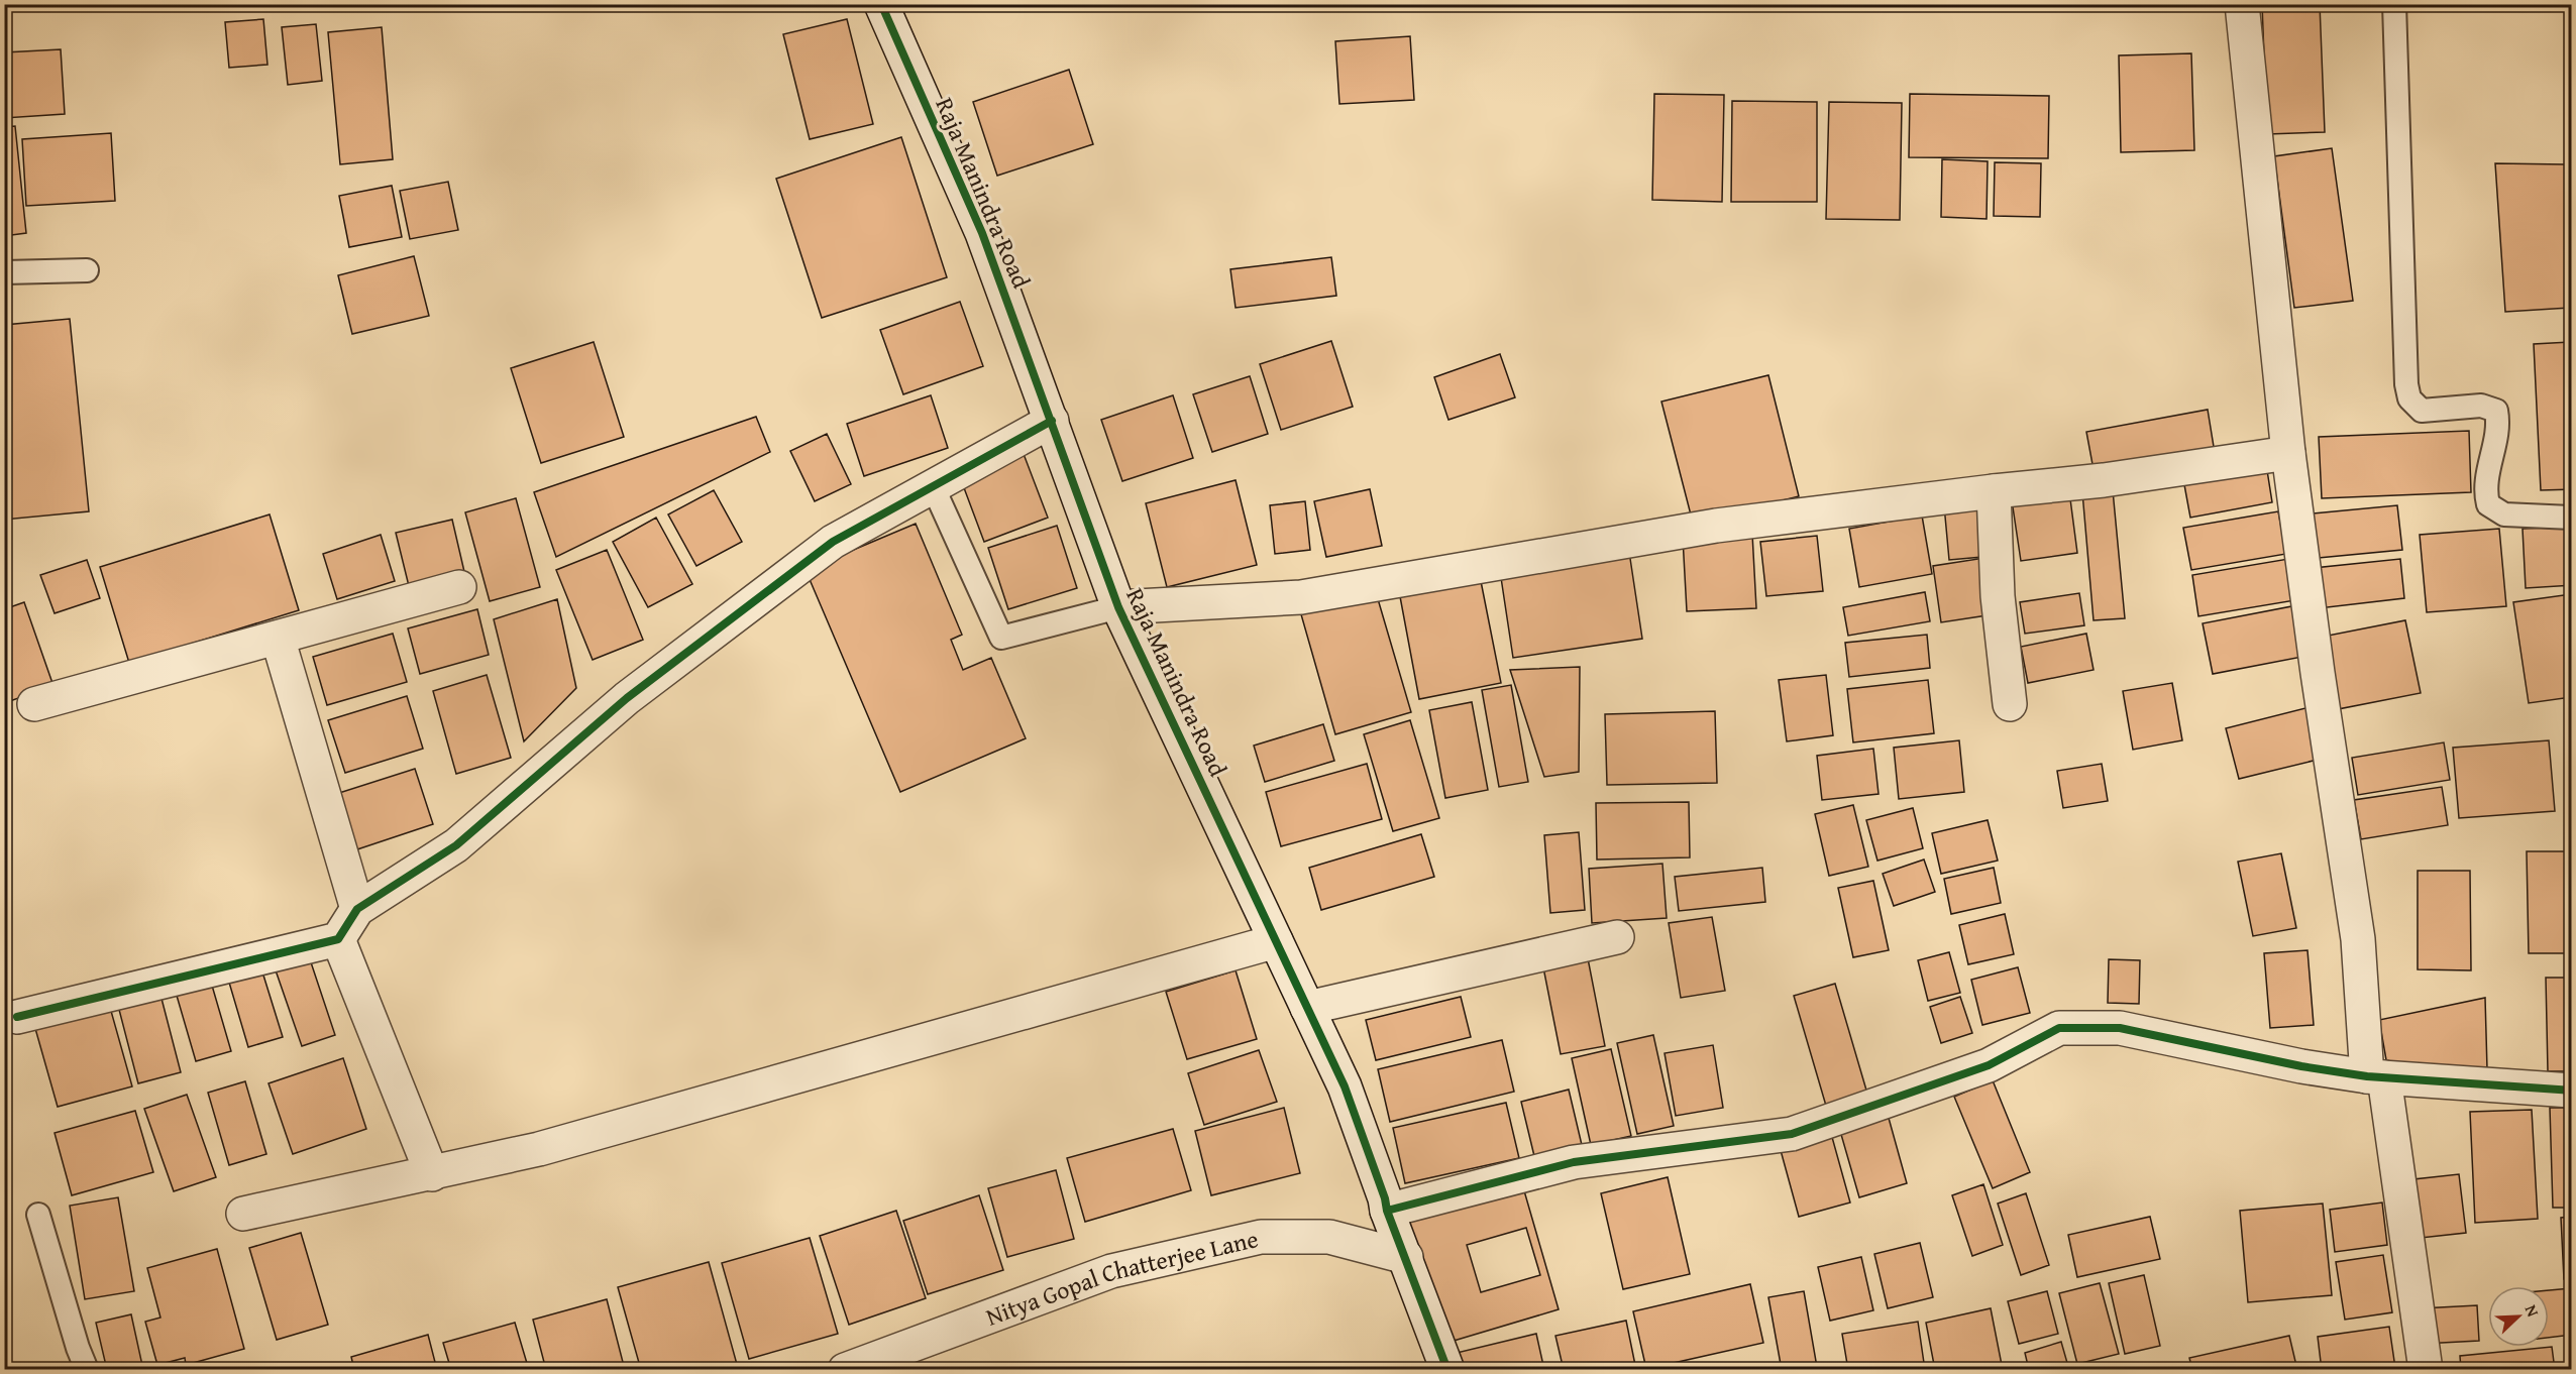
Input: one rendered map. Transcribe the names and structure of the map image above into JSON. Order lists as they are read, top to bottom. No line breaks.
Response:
{"streets":{"street":["Raja Manindra Road","Nitya Gopal Chatterjee Lane"]},"crossings":[["Raja Manindra Road","Nitya Gopal Chatterjee Lane"]],"north":"top right"}
